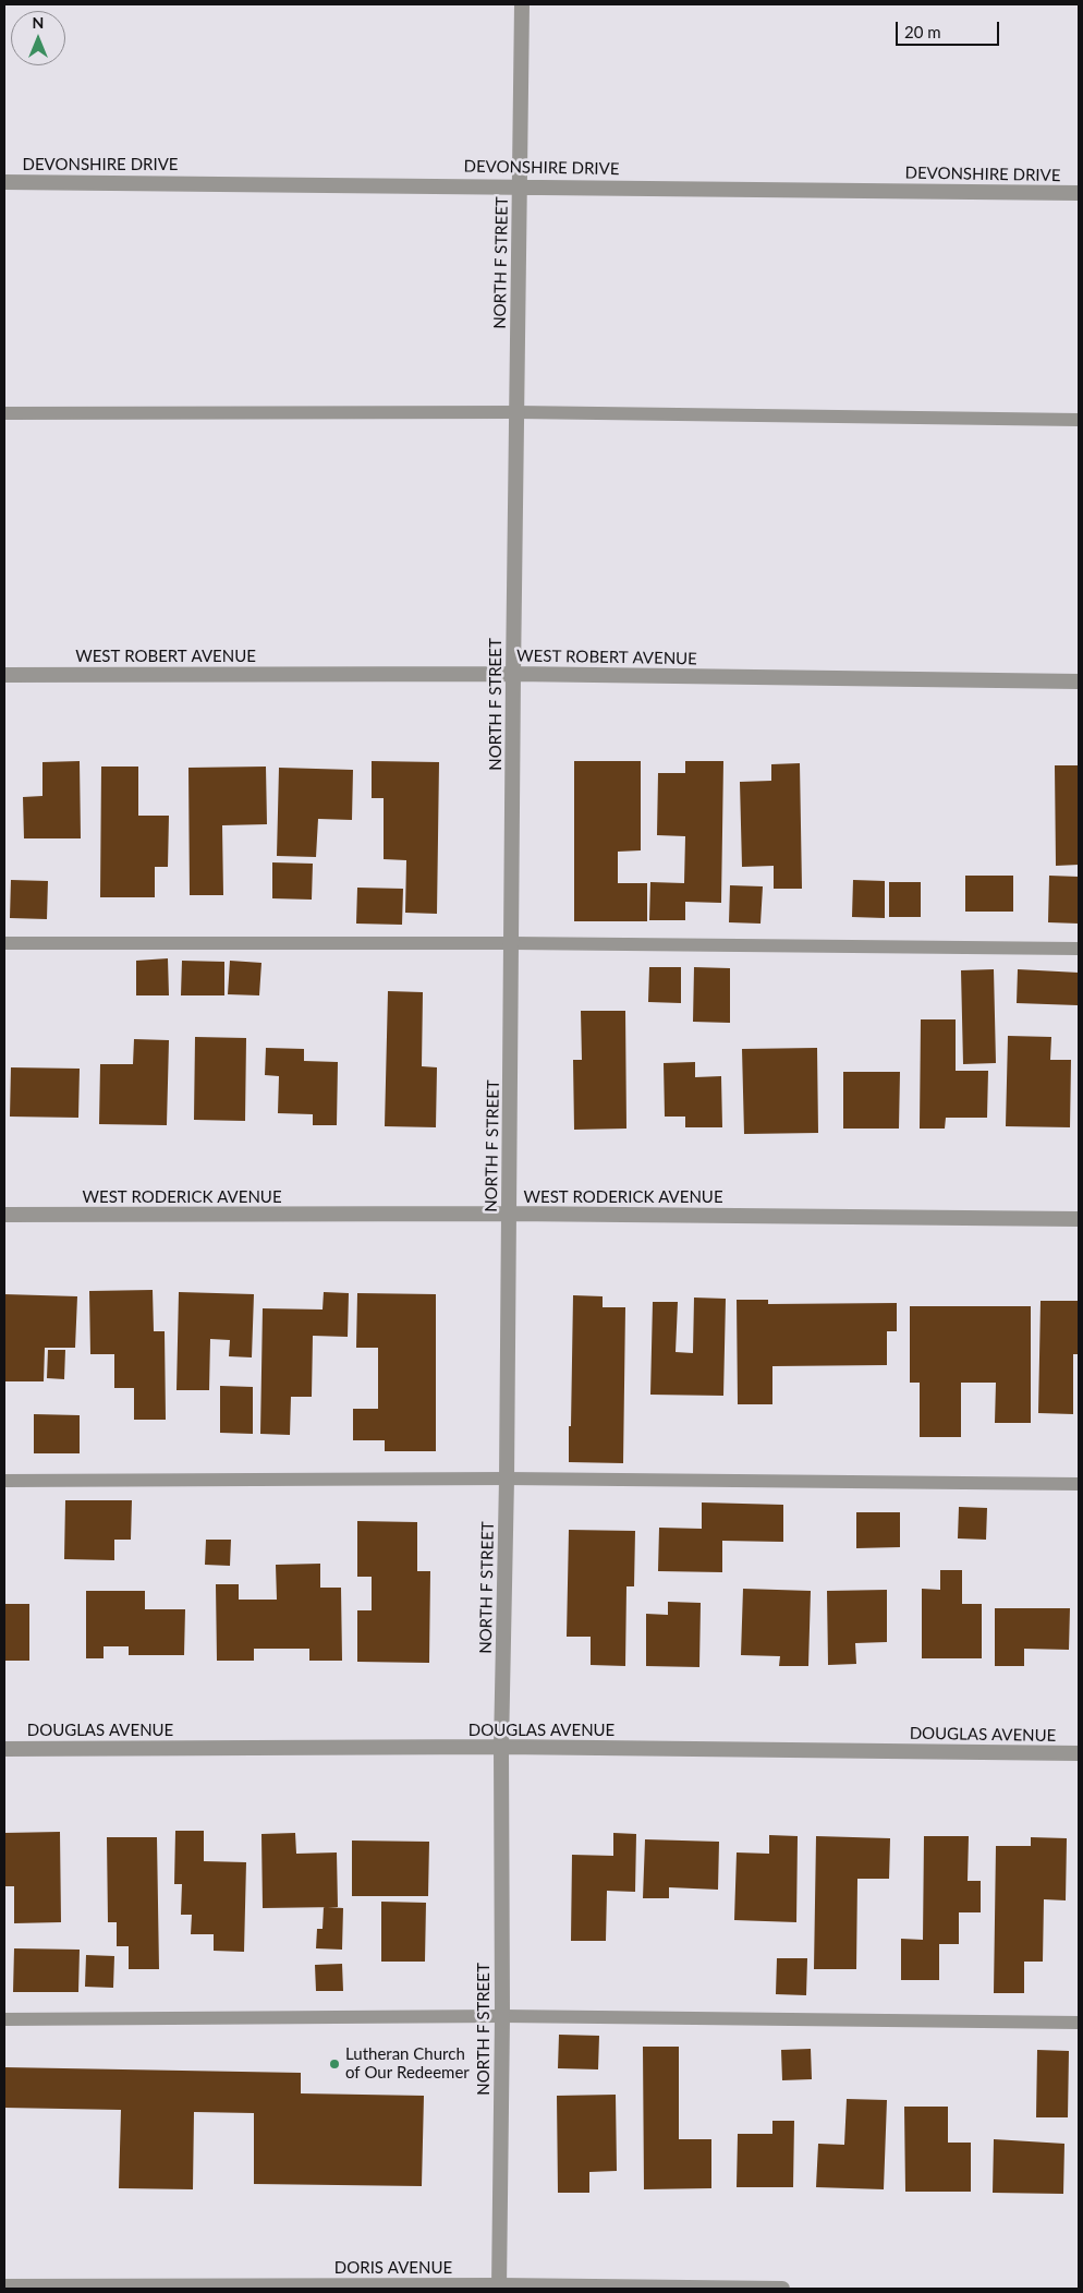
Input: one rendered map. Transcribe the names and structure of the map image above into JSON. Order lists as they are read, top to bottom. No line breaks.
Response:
{"streets":{"street":["DEVONSHIRE DRIVE","NORTH F STREET","WEST ROBERT AVENUE","WEST RODERICK AVENUE","DOUGLAS AVENUE","DORIS AVENUE"]},"crossings":[["DEVONSHIRE DRIVE","NORTH F STREET"],["NORTH F STREET","WEST ROBERT AVENUE"],["NORTH F STREET","WEST RODERICK AVENUE"],["NORTH F STREET","DOUGLAS AVENUE"],["NORTH F STREET","DORIS AVENUE"]],"places":["Lutheran Church of Our Redeemer"],"scale_bar":"20 m","north":"top"}
